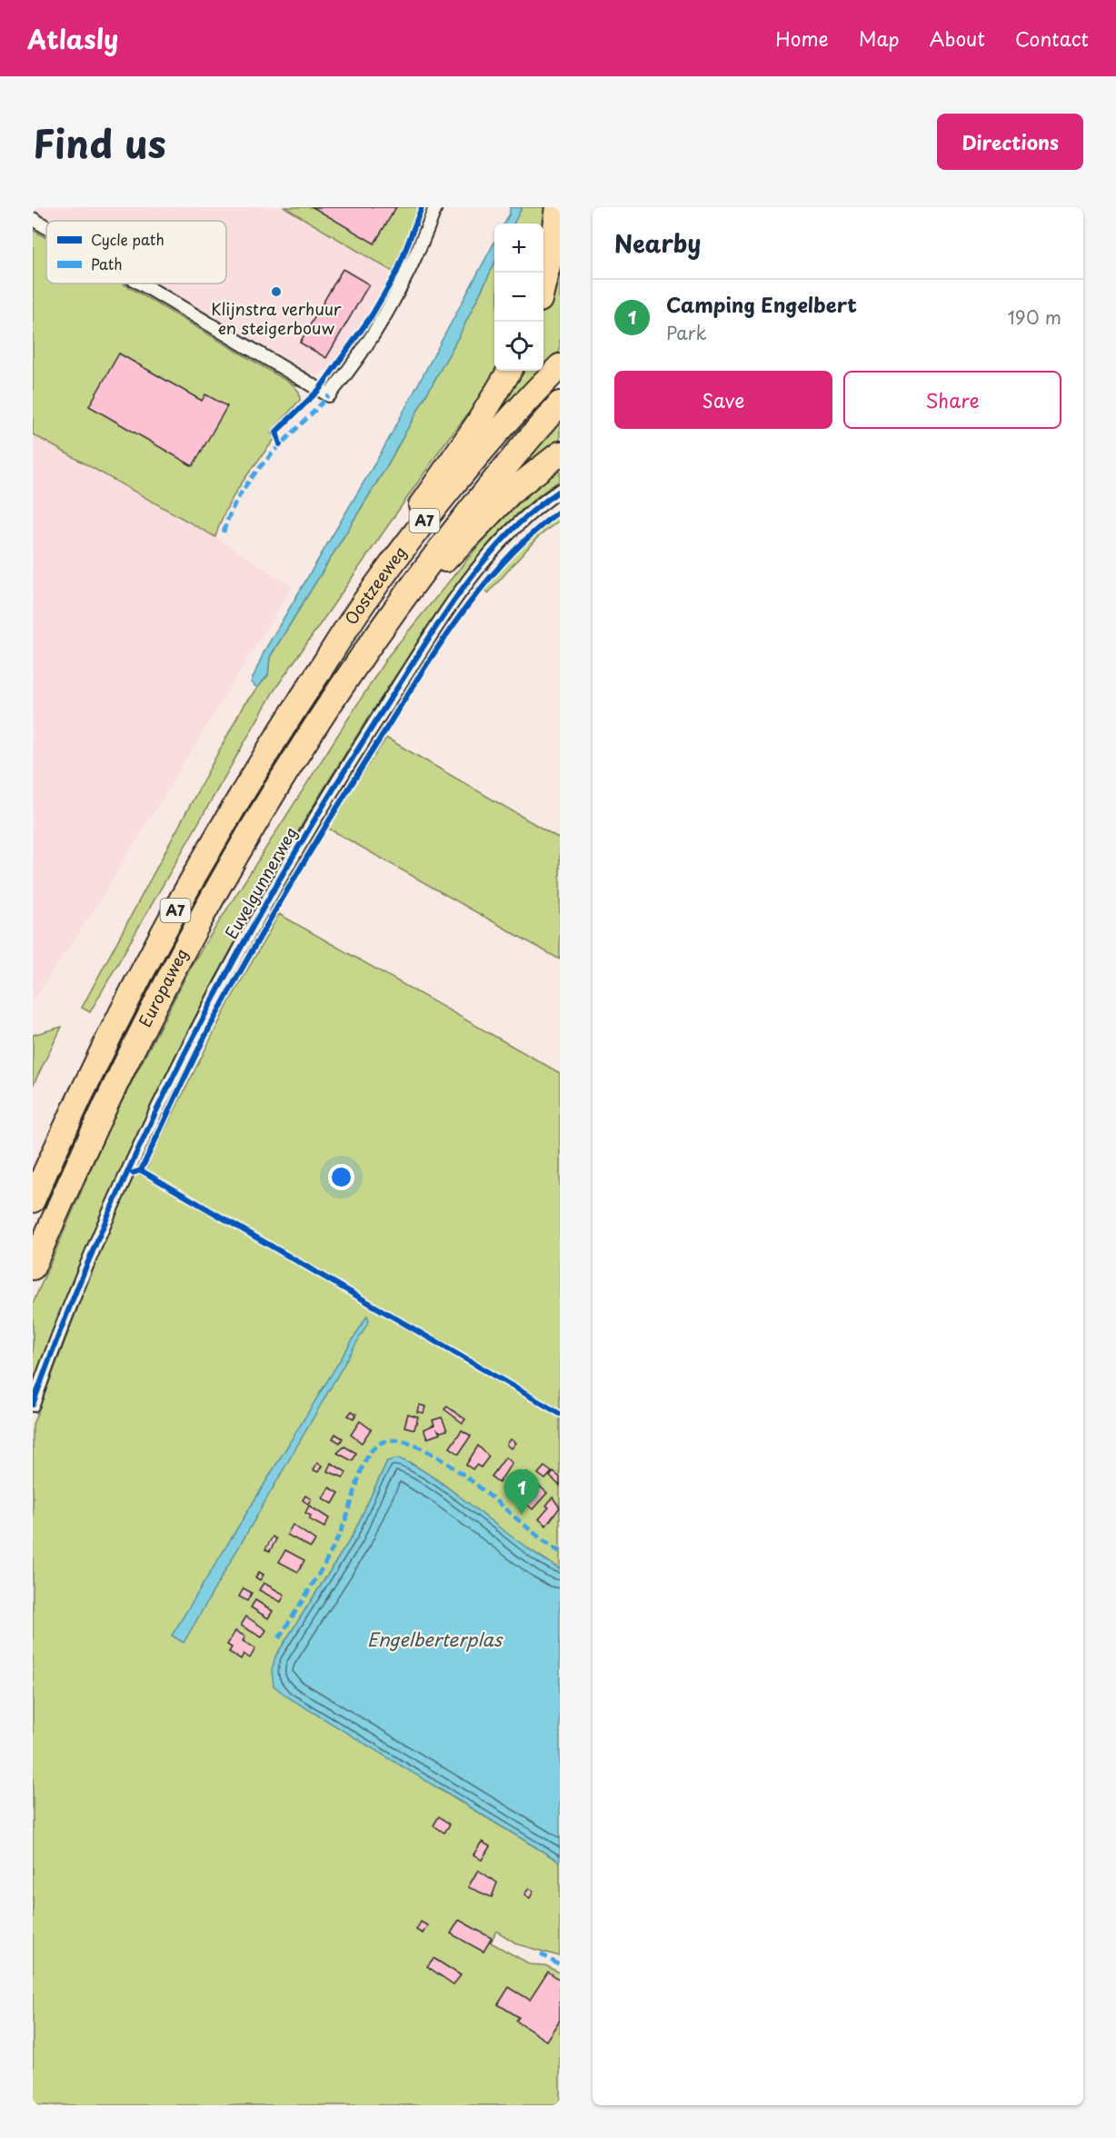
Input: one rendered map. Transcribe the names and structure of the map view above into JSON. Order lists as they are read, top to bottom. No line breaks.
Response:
{"streets":{"highway":["A7","Oostzeeweg","Europaweg"],"street":["Euvelgunnerweg"]},"crossings":[["A7","Oostzeeweg"],["A7","Europaweg"],["Oostzeeweg","Europaweg"]],"water":["Engelberterplas"],"places":["Klijnstra verhuur en steigerbouw"],"legend":["Cycle path","Path"],"page":{"header":"Atlasly","nav":["Home","Map","About","Contact"],"title":"Find us","buttons":["Directions",["Save","Share"]],"heading":"Nearby","map_buttons":["+","−"],"list":[{"mark":"1","name":"Camping Engelbert","note":"Park","value":"190 m"}],"pins":"1"}}
